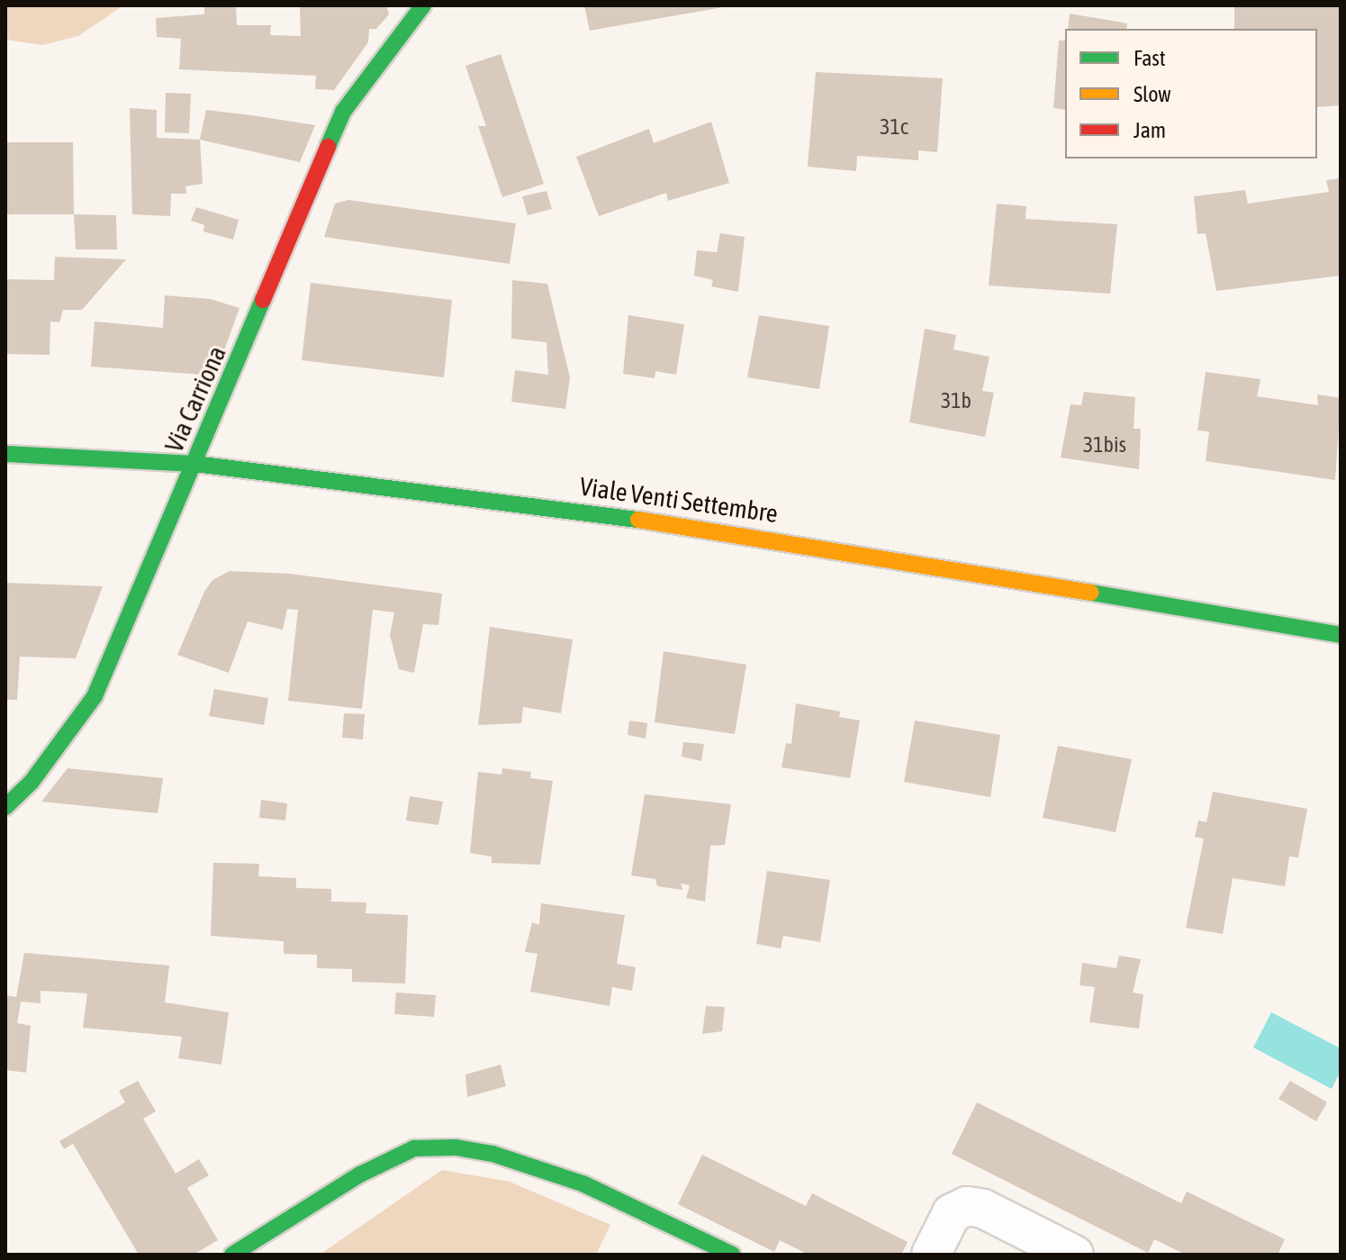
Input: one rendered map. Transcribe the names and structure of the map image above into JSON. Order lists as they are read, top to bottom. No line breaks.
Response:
{"streets":{"main road":["Via Carriona","Viale Venti Settembre"]},"crossings":[["Via Carriona","Viale Venti Settembre"]],"house_numbers":["31c","31b","31bis"],"legend":["Fast","Slow","Jam"]}
